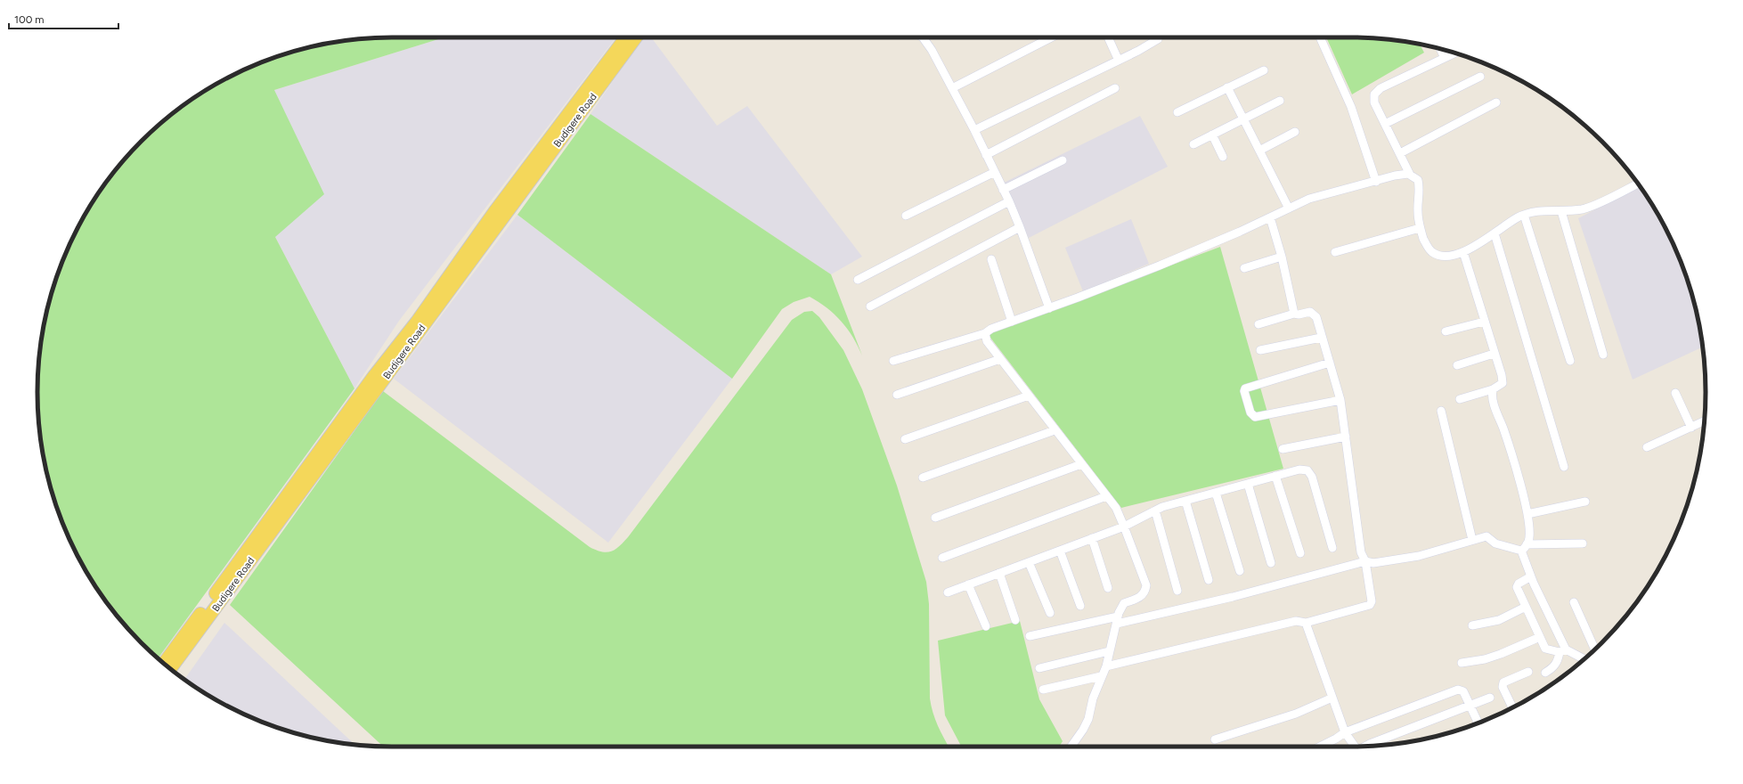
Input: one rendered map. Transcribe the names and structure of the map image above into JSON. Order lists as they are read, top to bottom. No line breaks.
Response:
{"streets":{"main road":["Budigere Road"]},"scale_bar":"100 m"}
